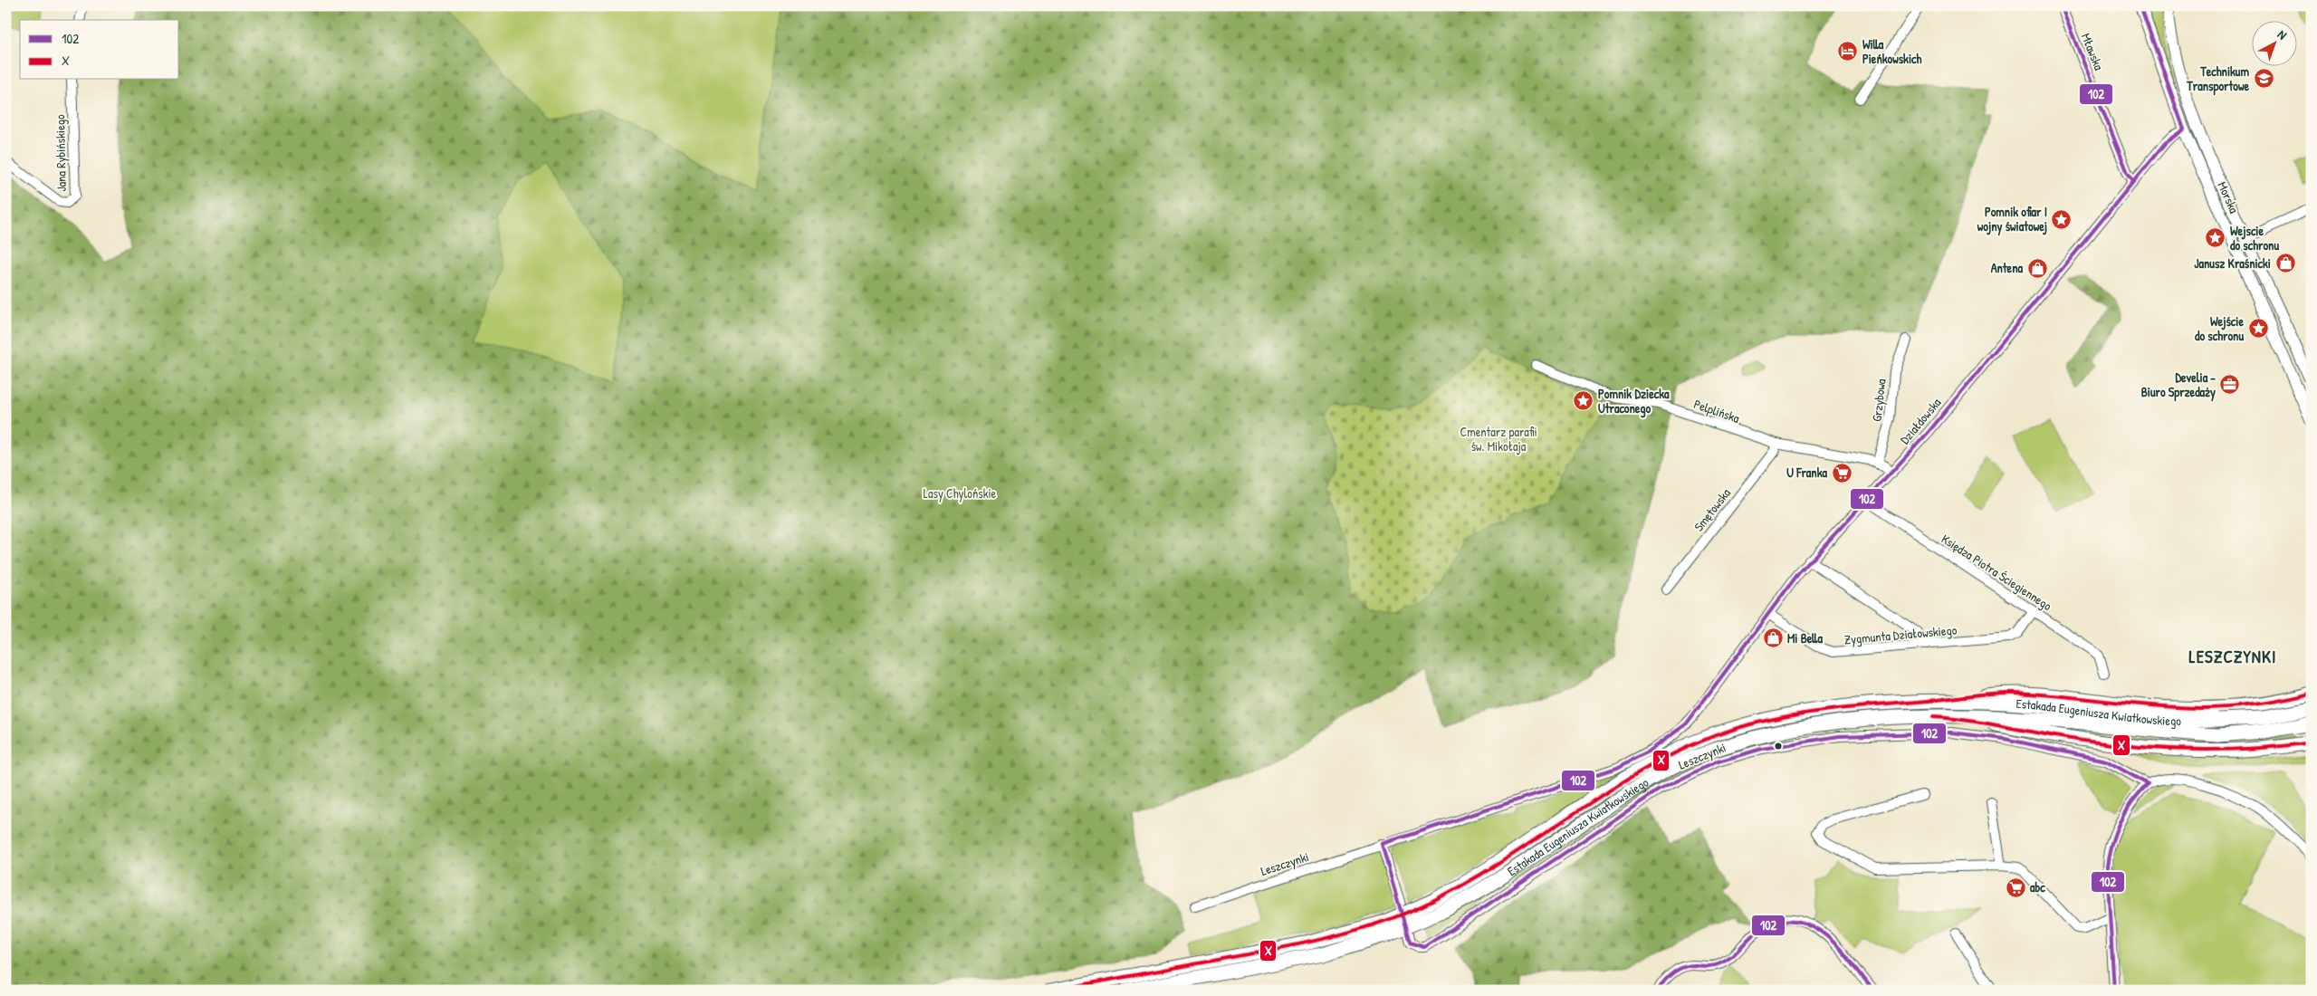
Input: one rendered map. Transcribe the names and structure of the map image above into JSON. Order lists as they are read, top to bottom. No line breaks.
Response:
{"streets":{"highway":["Estakada Eugeniusza Kwiatkowskiego"],"main road":["Morska"],"street":["Mławska","Jana Rybińskiego","Grzybowa","Pelplińska","Działdowska","Smętowska","Księdza Piotra Ściegiennego","Zygmunta Działowskiego","Leszczynki"]},"crossings":[["Mławska","Działdowska"],["Morska","Działdowska"],["Grzybowa","Pelplińska"],["Pelplińska","Działdowska"],["Pelplińska","Smętowska"],["Działdowska","Księdza Piotra Ściegiennego"],["Działdowska","Zygmunta Działowskiego"],["Działdowska","Leszczynki"],["Księdza Piotra Ściegiennego","Zygmunta Działowskiego"]],"districts":["LESZCZYNKI"],"parks":["Cmentarz parafii św. Mikołaja","Lasy Chylońskie"],"places":{"hotel":["Willa Pieńkowskich"],"school or university":["Technikum Transportowe"],"place":["Pomnik ofiar I wojny światowej","Wejscie do schronu","Wejście do schronu","Pomnik Dziecka Utraconego"],"shop":["Janusz Kraśnicki","Antena","Mi Bella"],"office":["Develia - Biuro Sprzedaży"],"supermarket":["U Franka","abc"]},"lines":["transit line 102","transit line X"],"legend":["102","X"],"north":"top right"}
